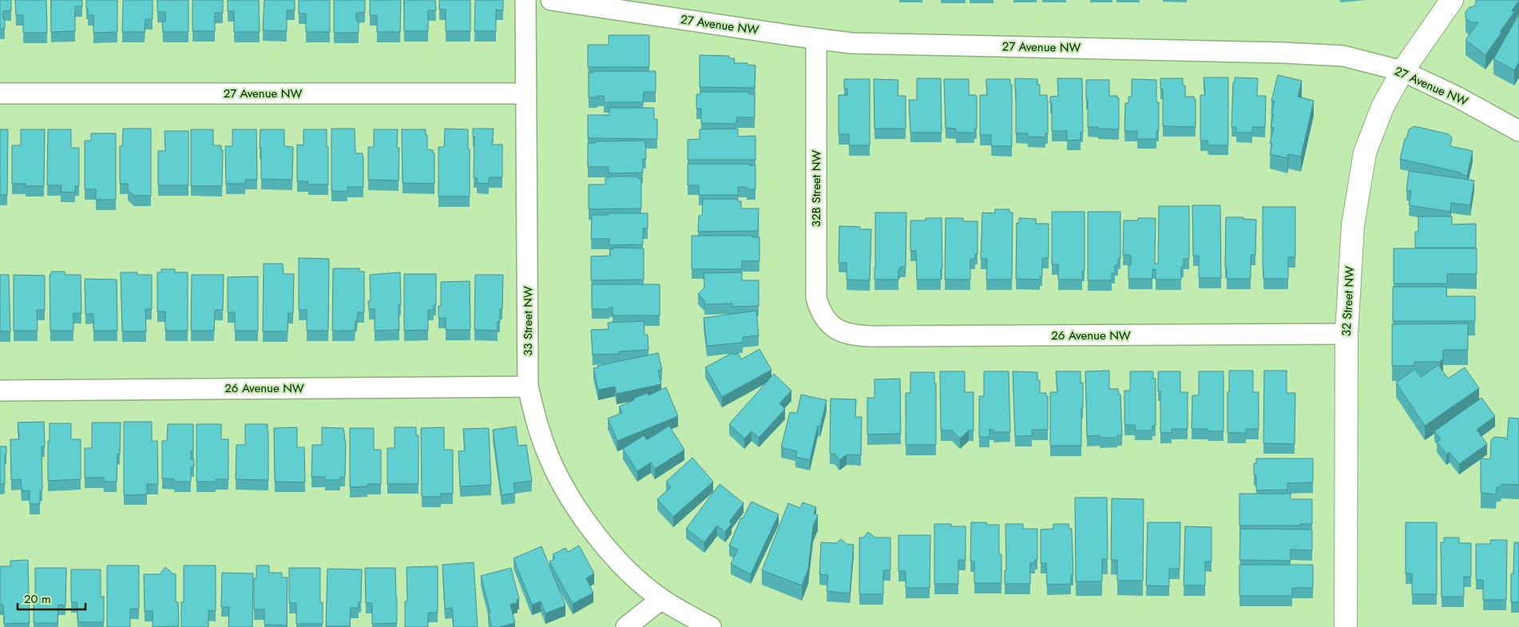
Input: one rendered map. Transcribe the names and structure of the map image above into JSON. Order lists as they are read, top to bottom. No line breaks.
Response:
{"streets":{"street":["27 Avenue NW","32B Street NW","32 Street NW","33 Street NW","26 Avenue NW"]},"crossings":[["27 Avenue NW","32B Street NW"],["27 Avenue NW","32 Street NW"],["27 Avenue NW","33 Street NW"],["32B Street NW","26 Avenue NW"],["32 Street NW","26 Avenue NW"],["33 Street NW","26 Avenue NW"]],"scale_bar":"20 m"}
